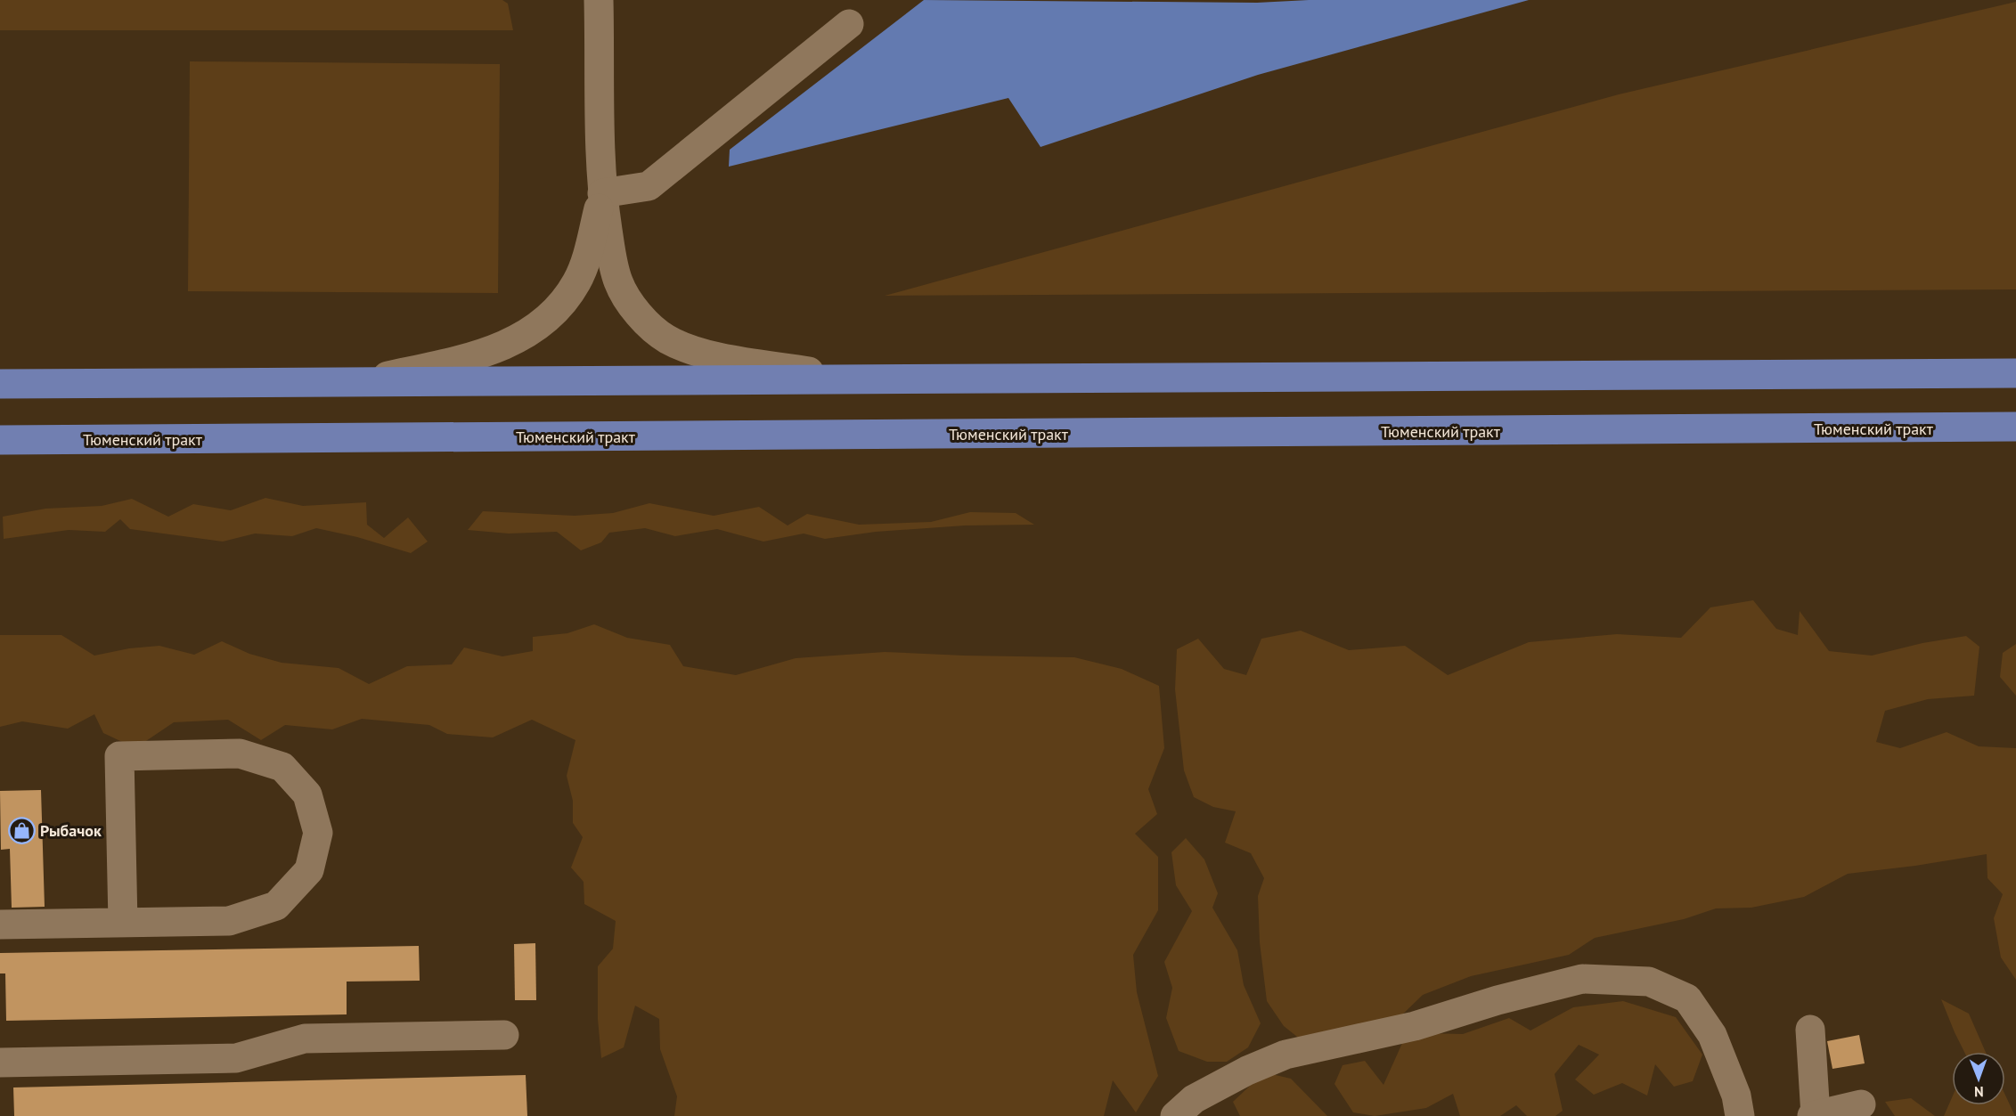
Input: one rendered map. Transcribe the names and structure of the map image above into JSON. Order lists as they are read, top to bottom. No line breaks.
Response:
{"streets":{"main road":["Тюменский тракт"]},"places":{"shop":["Рыбачок"]},"north":"bottom"}
